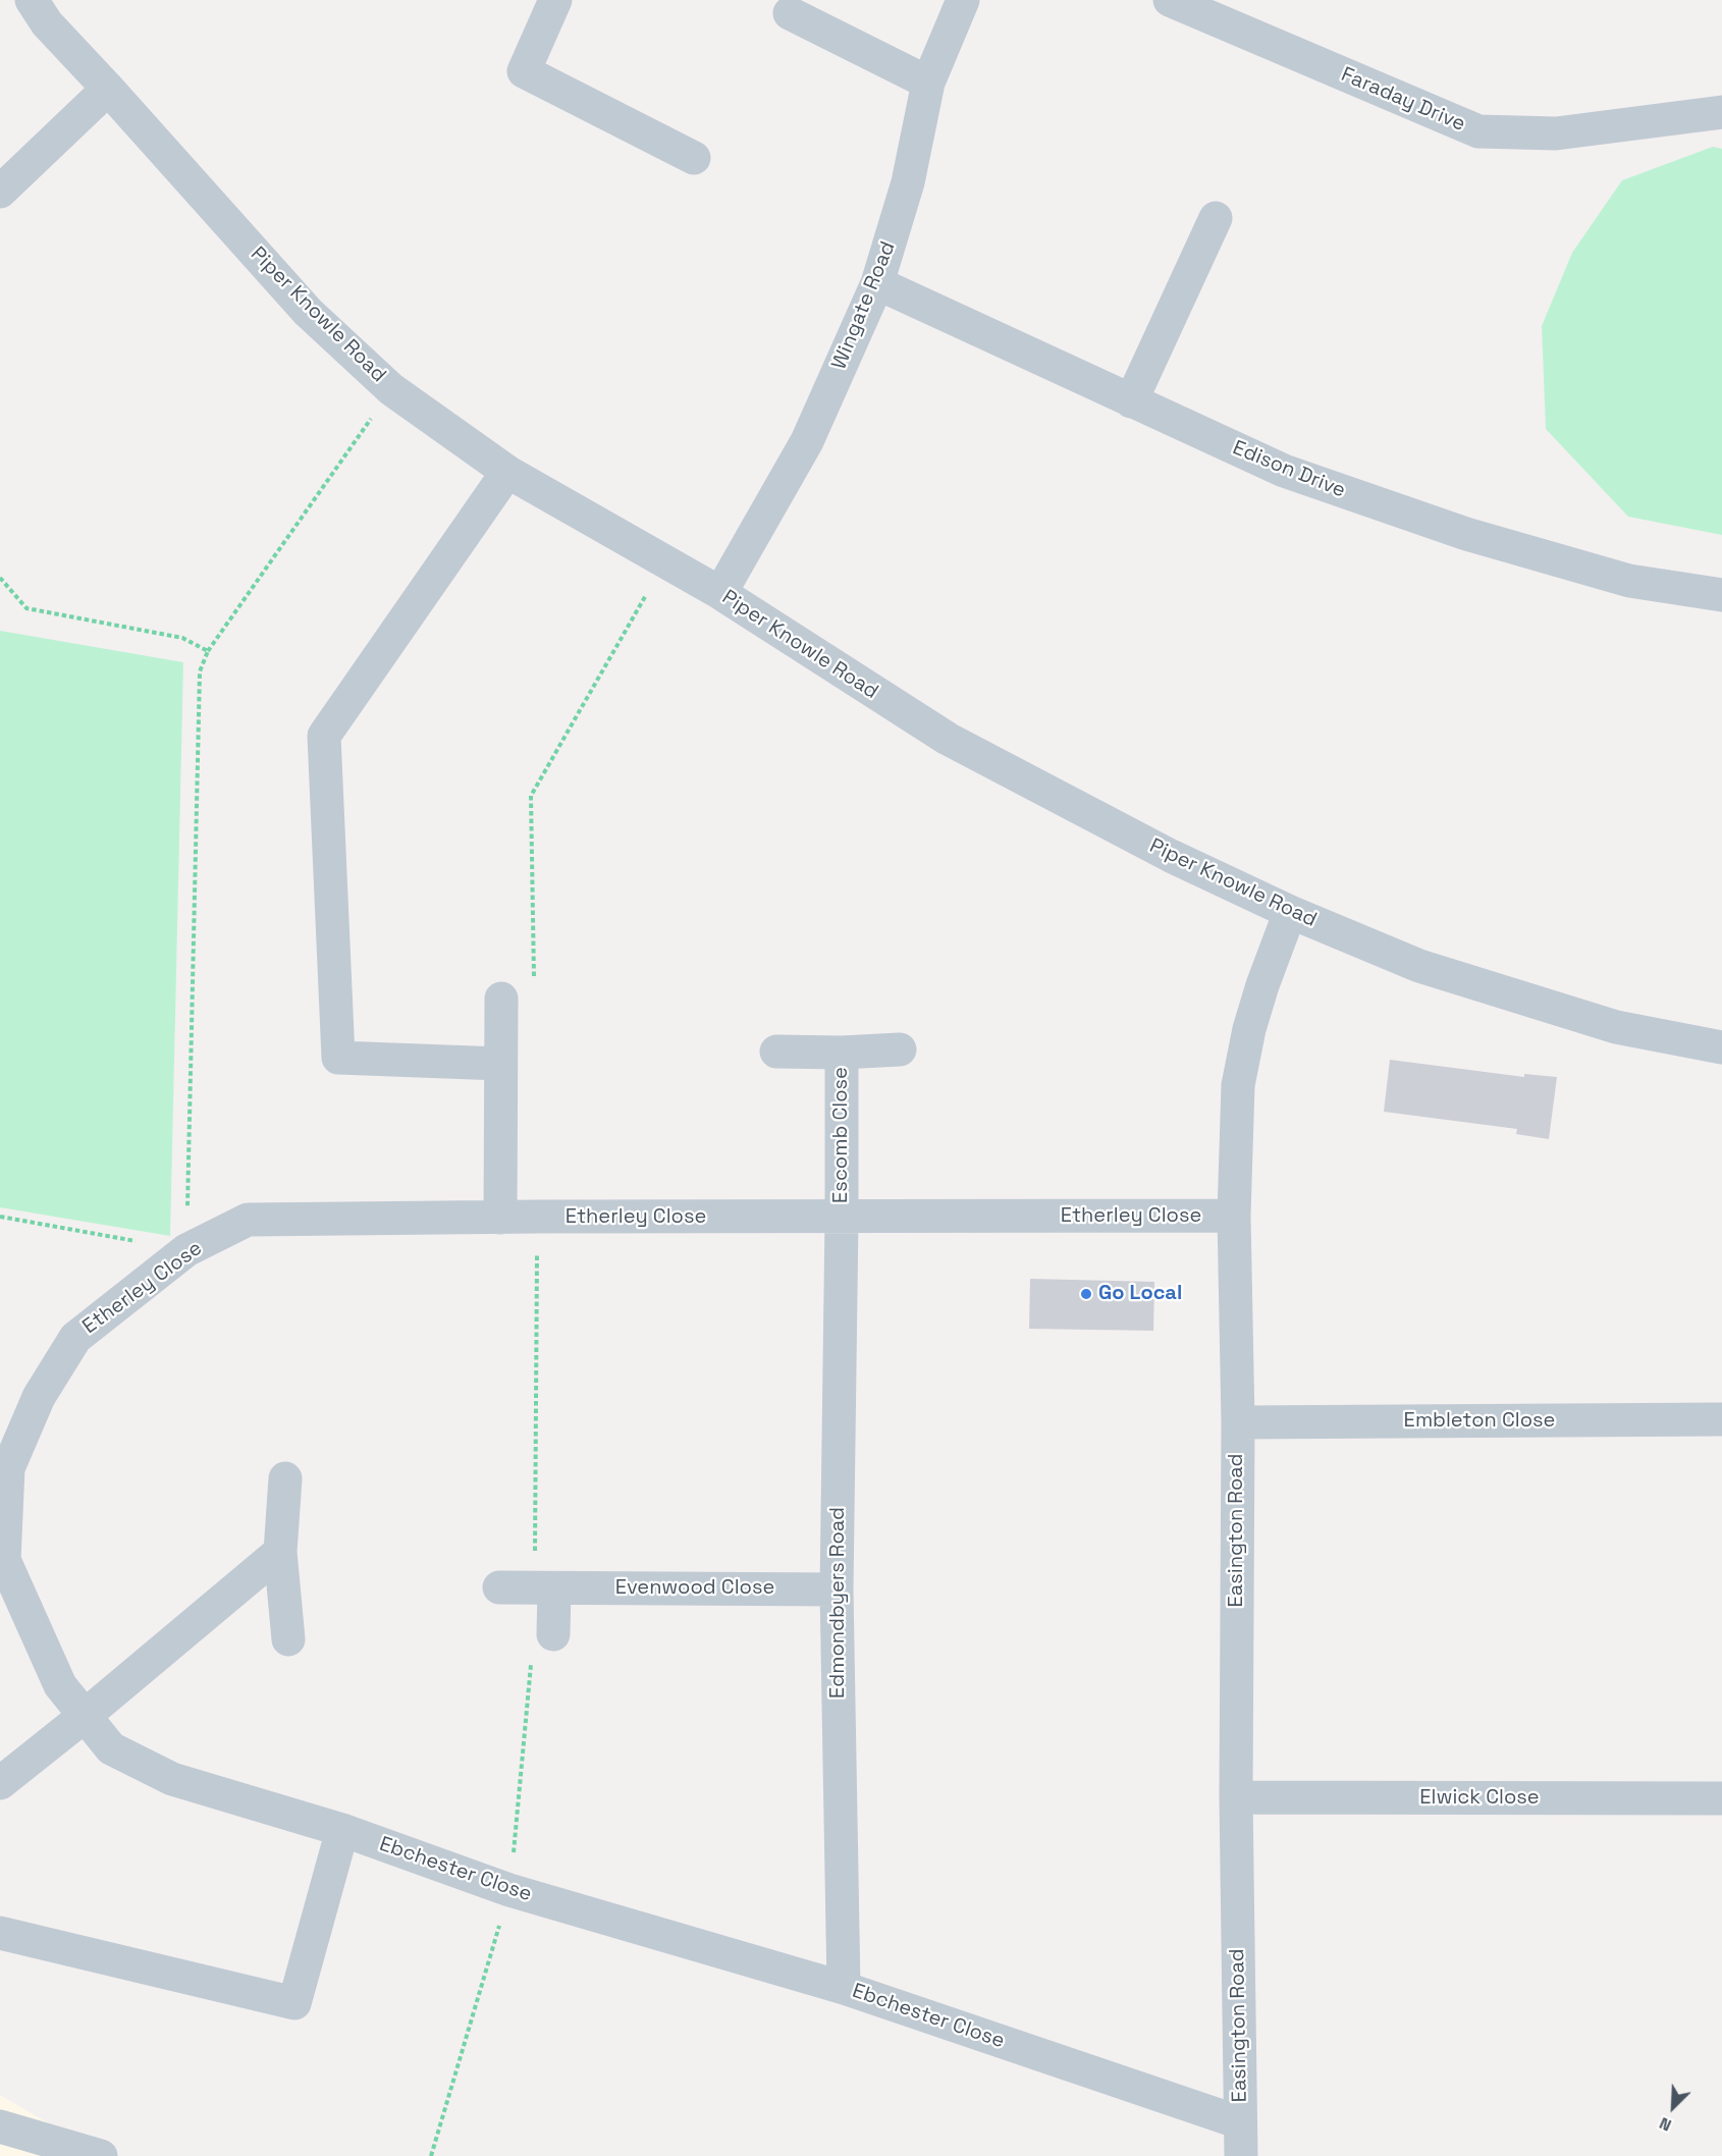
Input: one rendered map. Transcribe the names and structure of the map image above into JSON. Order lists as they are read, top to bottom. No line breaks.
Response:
{"streets":{"street":["Faraday Drive","Wingate Road","Piper Knowle Road","Edison Drive","Escomb Close","Etherley Close","Embleton Close","Easington Road","Evenwood Close","Edmondbyers Road","Elwick Close","Ebchester Close"]},"crossings":[["Wingate Road","Piper Knowle Road"],["Wingate Road","Edison Drive"],["Piper Knowle Road","Easington Road"],["Escomb Close","Etherley Close"],["Escomb Close","Edmondbyers Road"],["Etherley Close","Easington Road"],["Etherley Close","Edmondbyers Road"],["Etherley Close","Ebchester Close"],["Embleton Close","Easington Road"],["Easington Road","Elwick Close"],["Easington Road","Ebchester Close"],["Evenwood Close","Edmondbyers Road"],["Edmondbyers Road","Ebchester Close"]],"places":["Go Local"],"north":"bottom left"}
